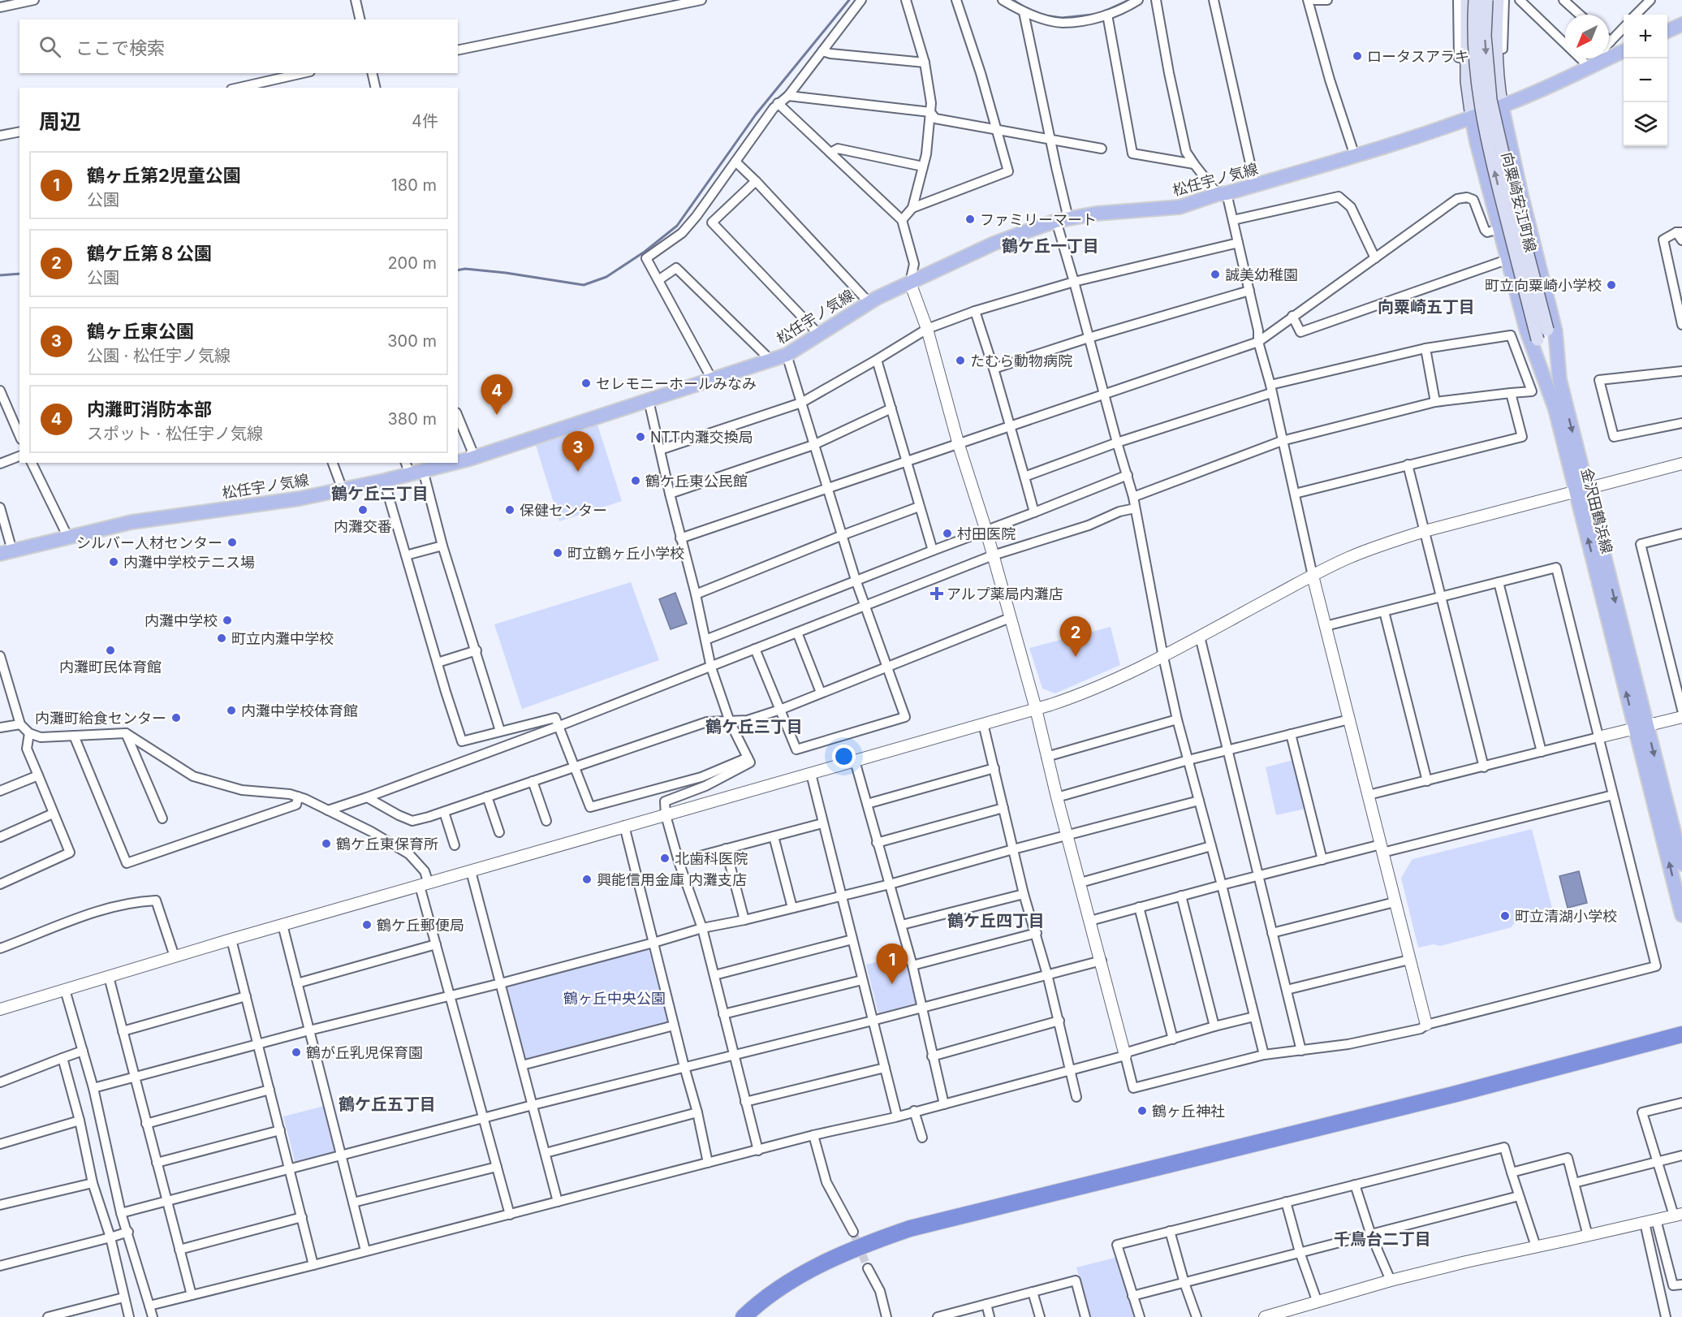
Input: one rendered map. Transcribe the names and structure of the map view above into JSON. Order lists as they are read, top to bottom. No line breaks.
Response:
{"streets":{"main road":["松任宇ノ気線","向粟崎安江町線","金沢田鶴浜線"]},"crossings":[["松任宇ノ気線","金沢田鶴浜線"],["向粟崎安江町線","金沢田鶴浜線"]],"districts":["鶴ケ丘一丁目","向粟崎五丁目","鶴ケ丘二丁目","鶴ケ丘三丁目","鶴ケ丘四丁目","鶴ケ丘五丁目","千鳥台二丁目"],"parks":["鶴ヶ丘中央公園"],"places":{"other":["ロータスアラキ","ファミリーマート","誠美幼稚園","町立向粟崎小学校","たむら動物病院","セレモニーホールみなみ","NTT内灘交換局","鶴ケ丘東公民館","内灘交番","保健センター","村田医院","シルバー人材センター","町立鶴ヶ丘小学校","内灘中学校テニス場","内灘中学校","町立内灘中学校","内灘町民体育館","内灘中学校体育館","内灘町給食センター","鶴ケ丘東保育所","北歯科医院","興能信用金庫 内灘支店","町立清湖小学校","鶴ケ丘郵便局","鶴が丘乳児保育園","鶴ヶ丘神社"],"health":["アルプ薬局内灘店"]},"north":"bottom left","page":{"map_buttons":["+","−"],"search":"ここで検索","heading":["周辺","4件"],"list":[{"mark":"1","name":"鶴ヶ丘第2児童公園","note":"公園","value":"180 m"},{"mark":"2","name":"鶴ケ丘第８公園","note":"公園","value":"200 m"},{"mark":"3","name":"鶴ヶ丘東公園","note":"公園 · 松任宇ノ気線","value":"300 m"},{"mark":"4","name":"内灘町消防本部","note":"スポット · 松任宇ノ気線","value":"380 m"}],"pins":["4","3","2","1"]}}
